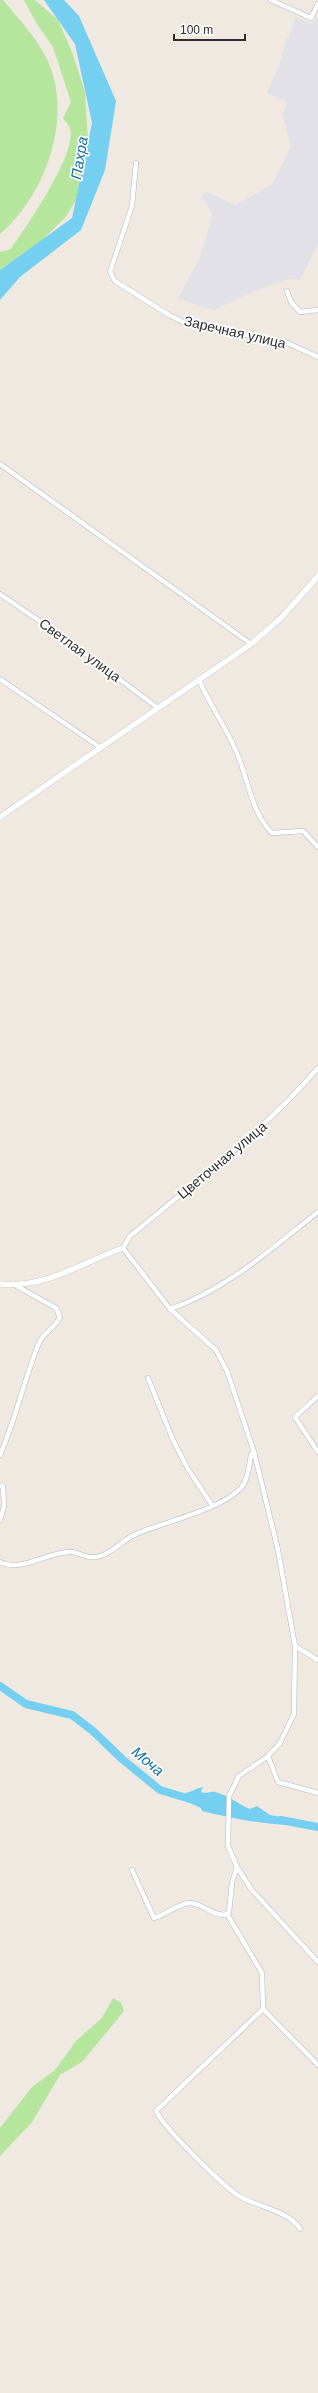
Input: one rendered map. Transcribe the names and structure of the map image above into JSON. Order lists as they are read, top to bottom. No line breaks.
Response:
{"streets":{"street":["Заречная улица","Светлая улица","Цветочная улица"]},"water":["Пахра","Моча"],"scale_bar":"100 m"}
